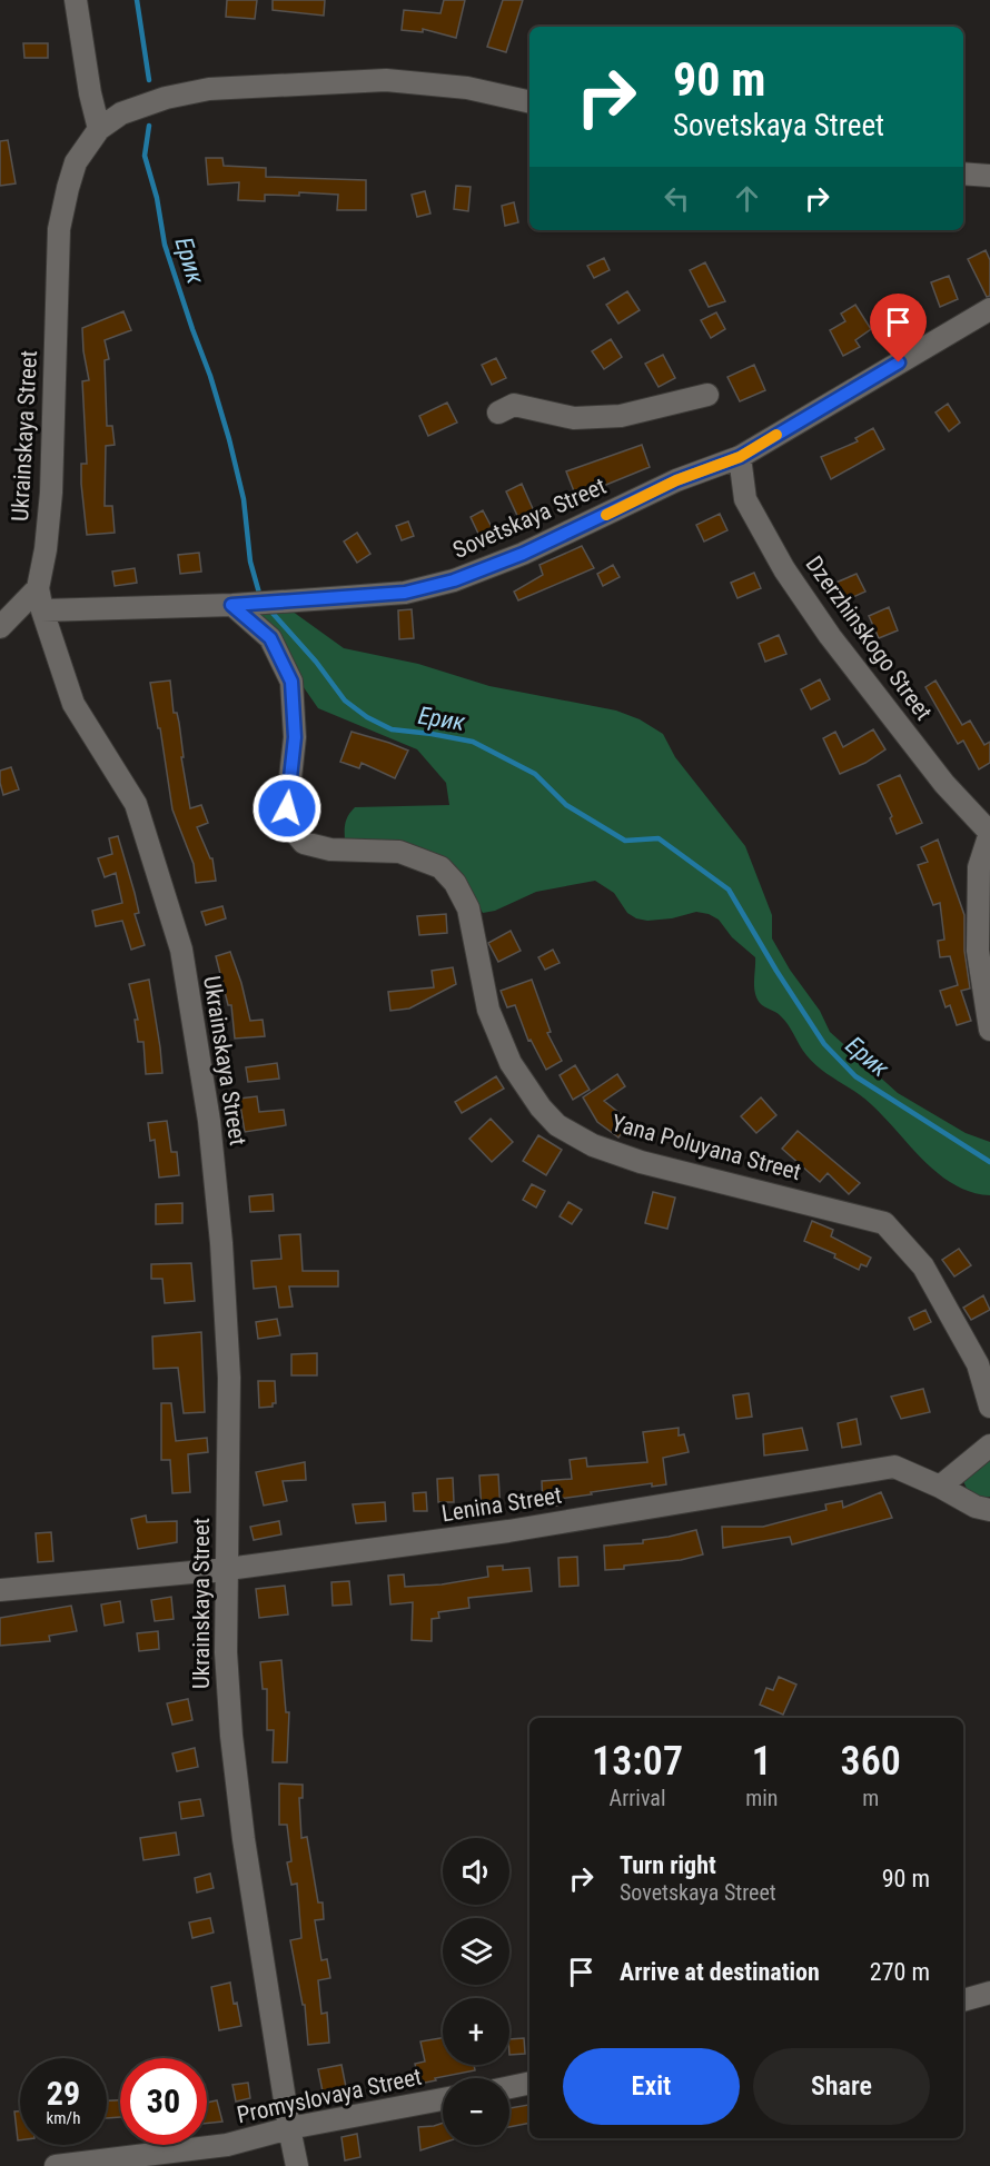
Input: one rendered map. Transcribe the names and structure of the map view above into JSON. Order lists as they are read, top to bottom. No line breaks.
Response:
{"streets":{"street":["Ukrainskaya Street","Sovetskaya Street","Dzerzhinskogo Street","Yana Poluyana Street","Lenina Street","Promyslovaya Street"]},"crossings":[["Ukrainskaya Street","Sovetskaya Street"],["Ukrainskaya Street","Lenina Street"],["Ukrainskaya Street","Promyslovaya Street"],["Sovetskaya Street","Dzerzhinskogo Street"],["Sovetskaya Street","Yana Poluyana Street"]],"water":["Ерик"],"page":{"turn":["90 m","Sovetskaya Street"],"eta":["13:07","Arrival","1","min","360","m"],"list":[{"name":"Turn right","note":"Sovetskaya Street","value":"90 m"},{"name":"Arrive at destination","value":"270 m"}],"map_buttons":["+","−"],"buttons":["Exit","Share"],"speed":"29 km/h","limit":"30"}}
